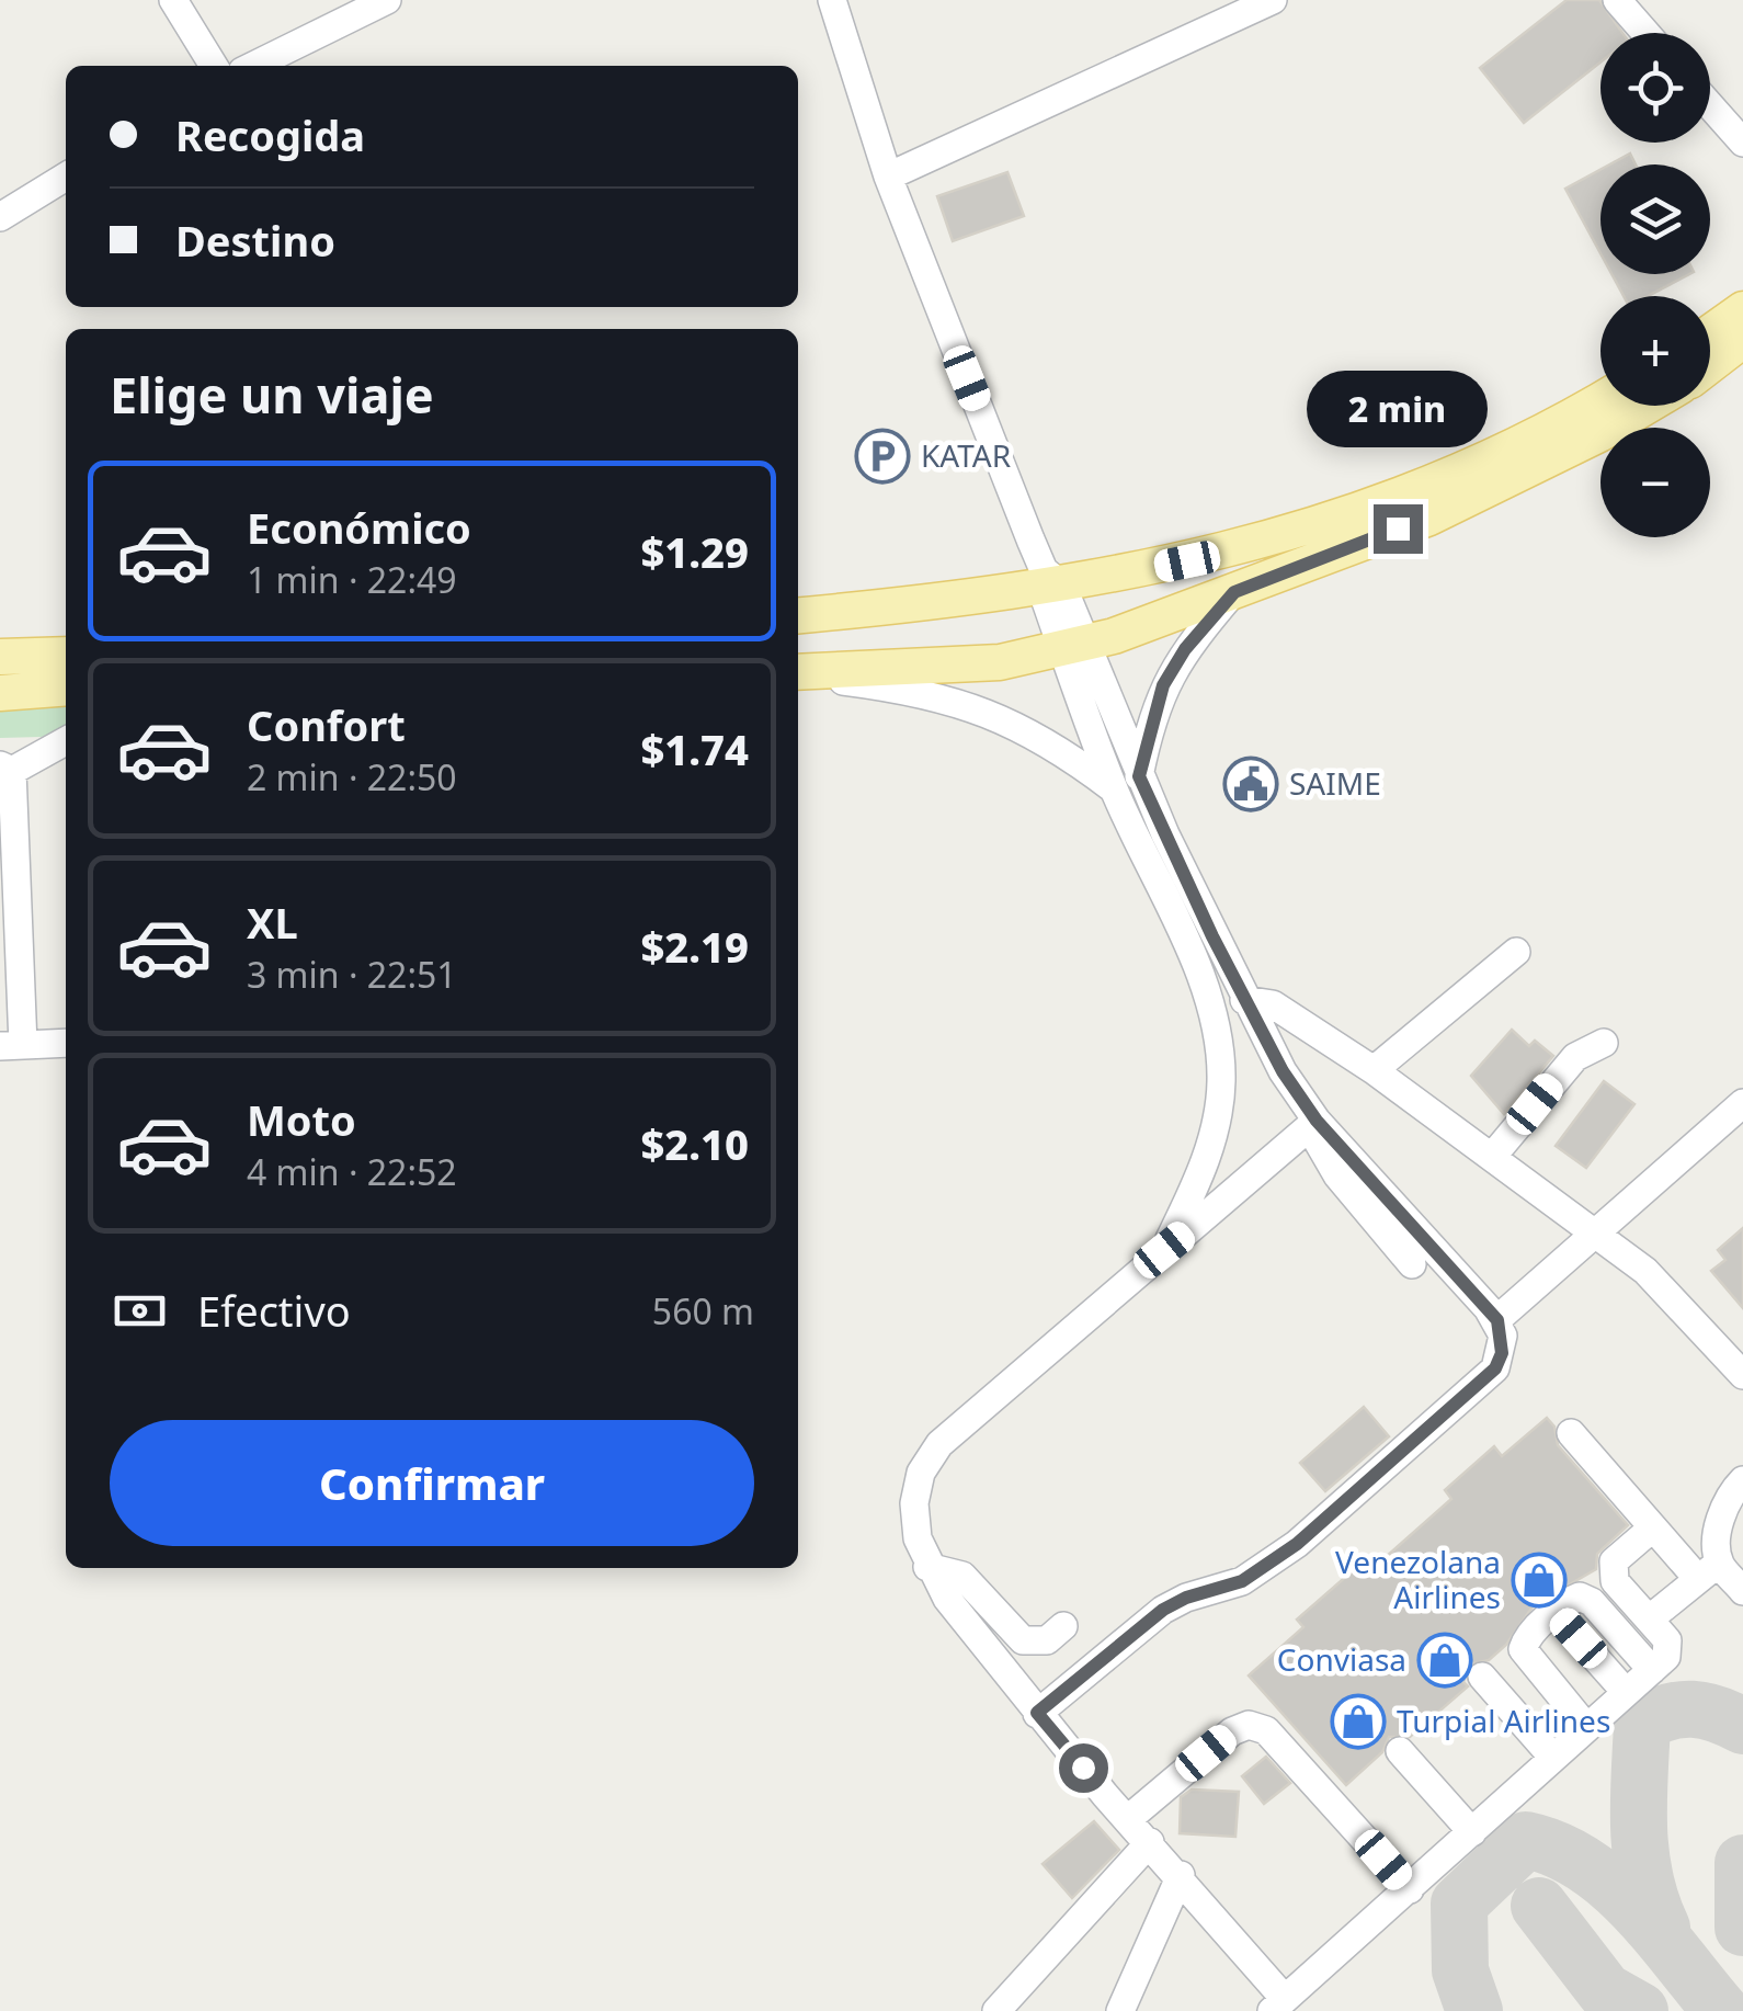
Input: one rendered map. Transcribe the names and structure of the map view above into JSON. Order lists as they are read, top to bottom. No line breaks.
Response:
{"places":{"parking":["KATAR"],"public building":["SAIME"],"shop":["Venezolana Airlines","Conviasa","Turpial Airlines"]},"page":{"map_buttons":["+","−"],"banner":["Recogida","Destino"],"heading":"Elige un viaje","bubble":"2 min","list":[{"name":"Económico","note":"1 min · 22:49","value":"$1.29"},{"name":"Confort","note":"2 min · 22:50","value":"$1.74"},{"name":"XL","note":"3 min · 22:51","value":"$2.19"},{"name":"Moto","note":"4 min · 22:52","value":"$2.10"}],"pay":["Efectivo","560 m"],"buttons":"Confirmar"}}
